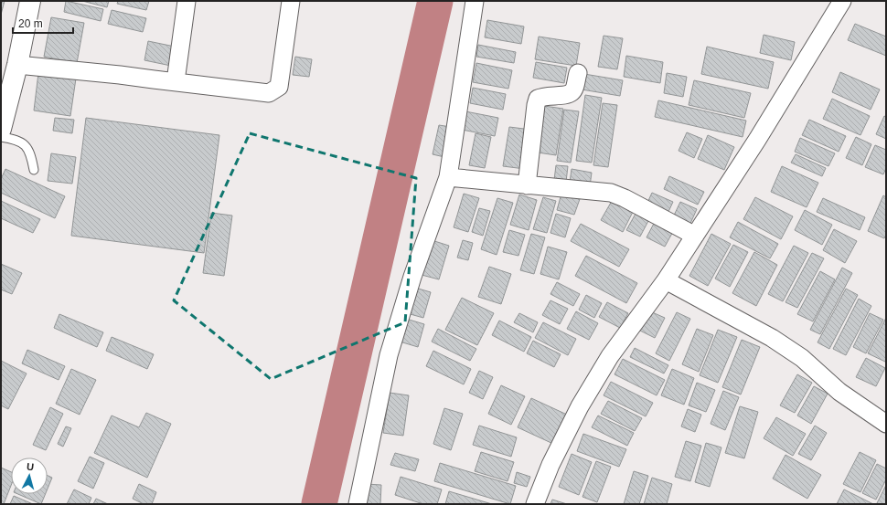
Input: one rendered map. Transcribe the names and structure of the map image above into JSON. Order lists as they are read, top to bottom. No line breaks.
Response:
{"scale_bar":"20 m","north":"top"}
